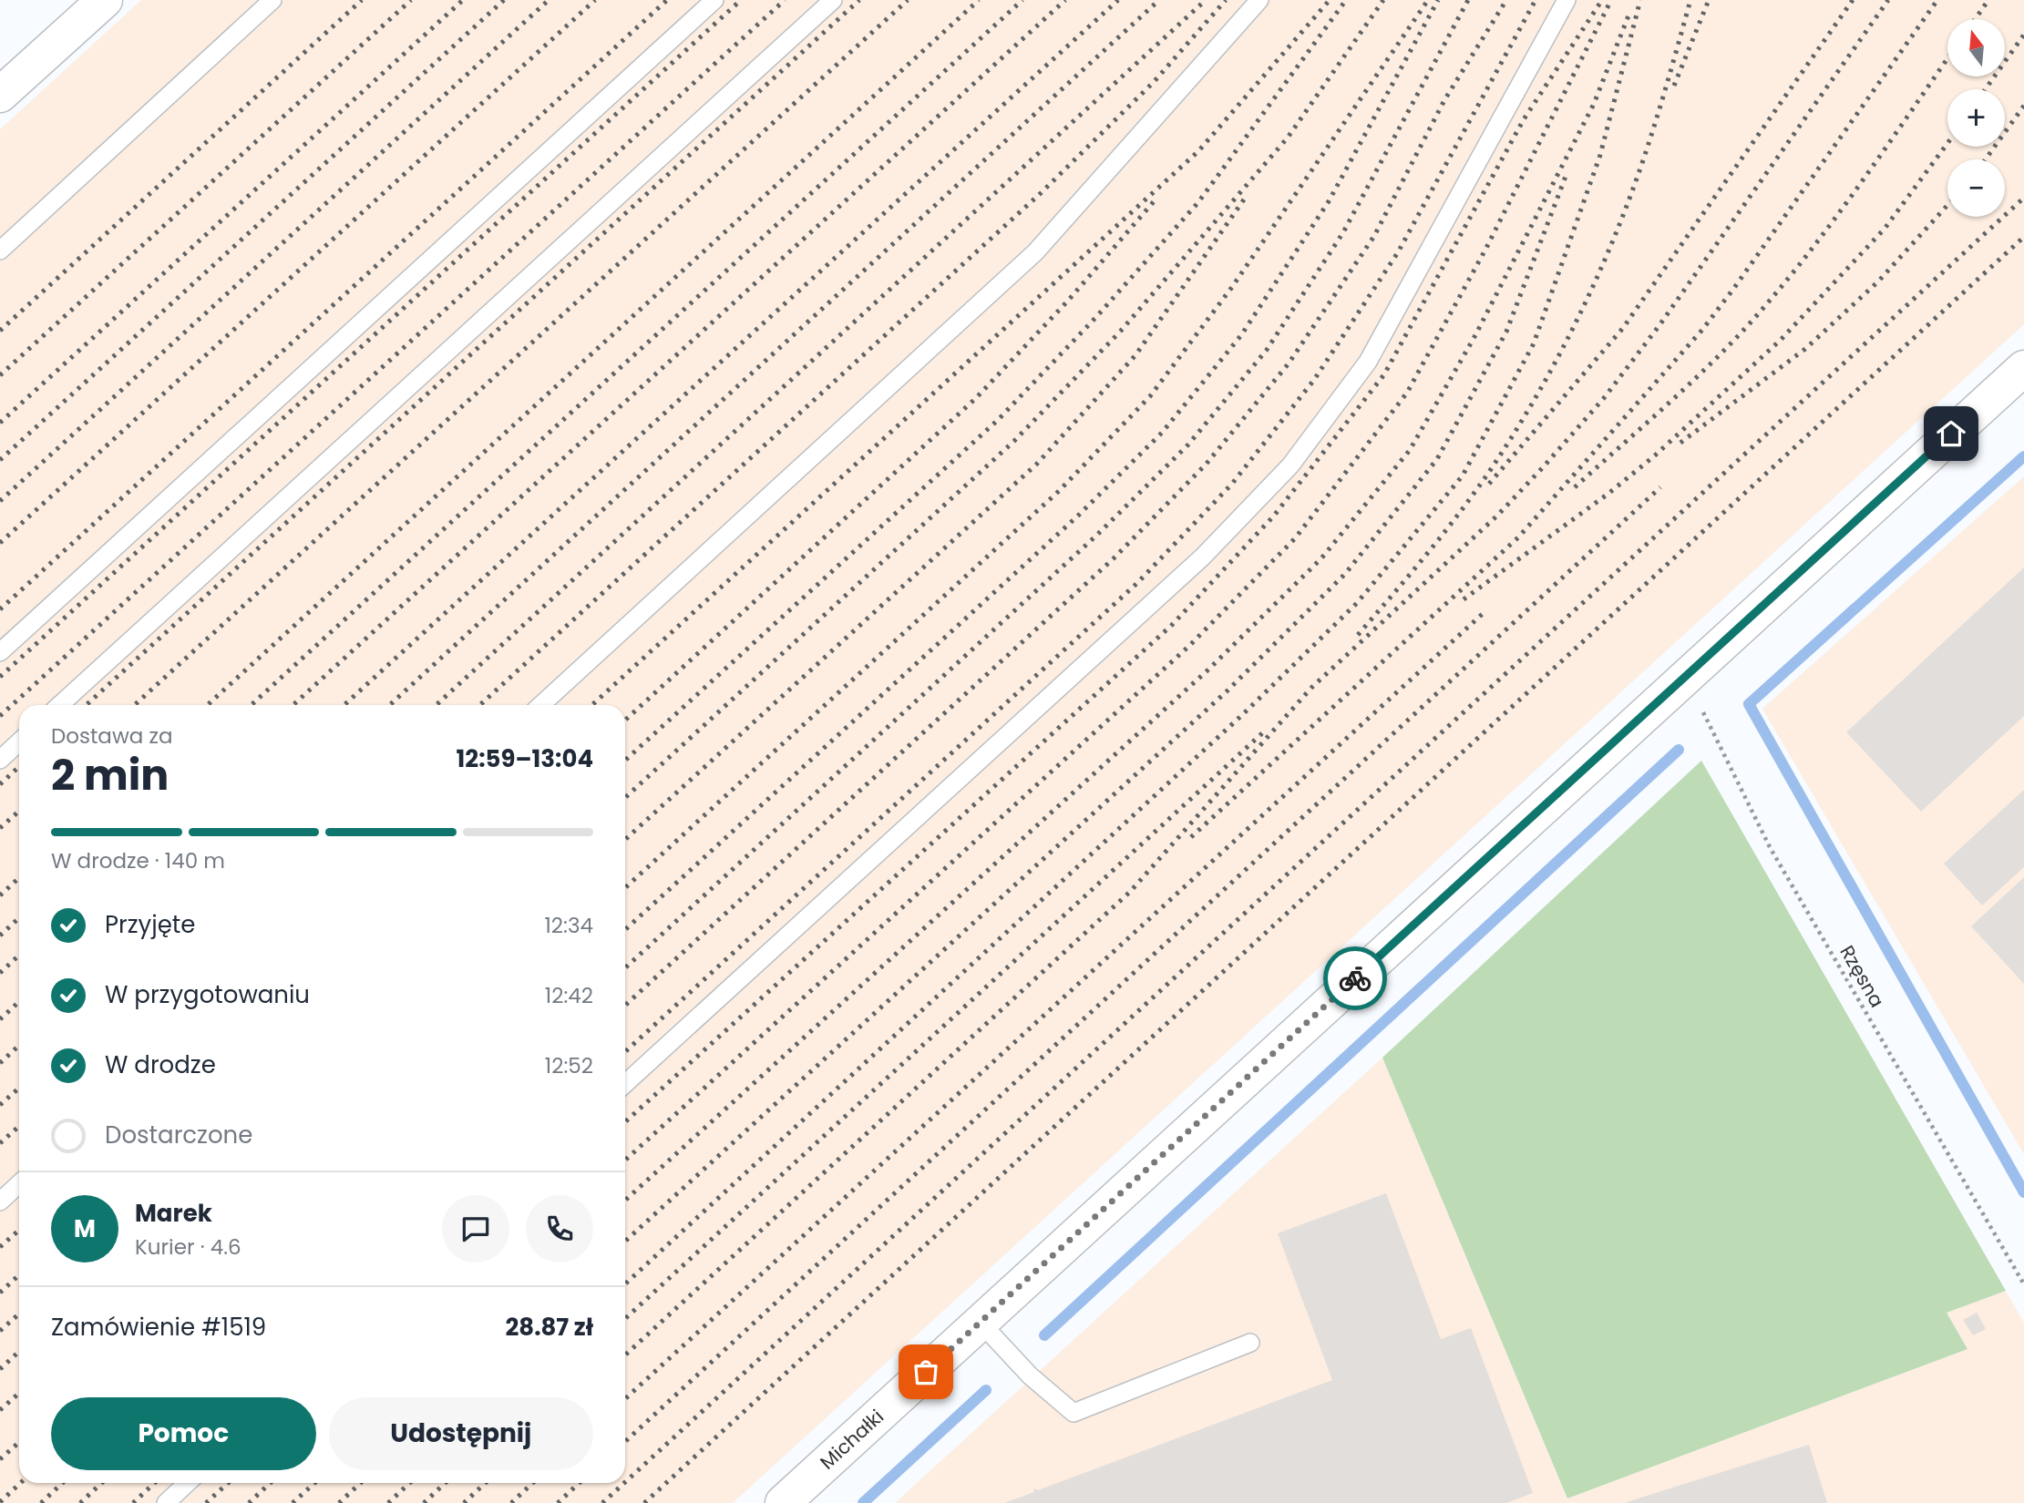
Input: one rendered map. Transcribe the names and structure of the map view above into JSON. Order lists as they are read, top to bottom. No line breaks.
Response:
{"streets":{"street":["Michałki"],"path":["Rzęsna"]},"crossings":[["Rzęsna","Michałki"]],"north":"top","page":{"map_buttons":["+","−"],"heading":["2 min","Dostawa za","12:59–13:04"],"panel":["Marek","Kurier · 4.6","Zamówienie #1519","28.87 zł"],"bar":"W drodze · 140 m","list":[["Przyjęte","12:34"],["W przygotowaniu","12:42"],["W drodze","12:52"],"Dostarczone"],"round":"M","buttons":["Pomoc","Udostępnij"]}}
